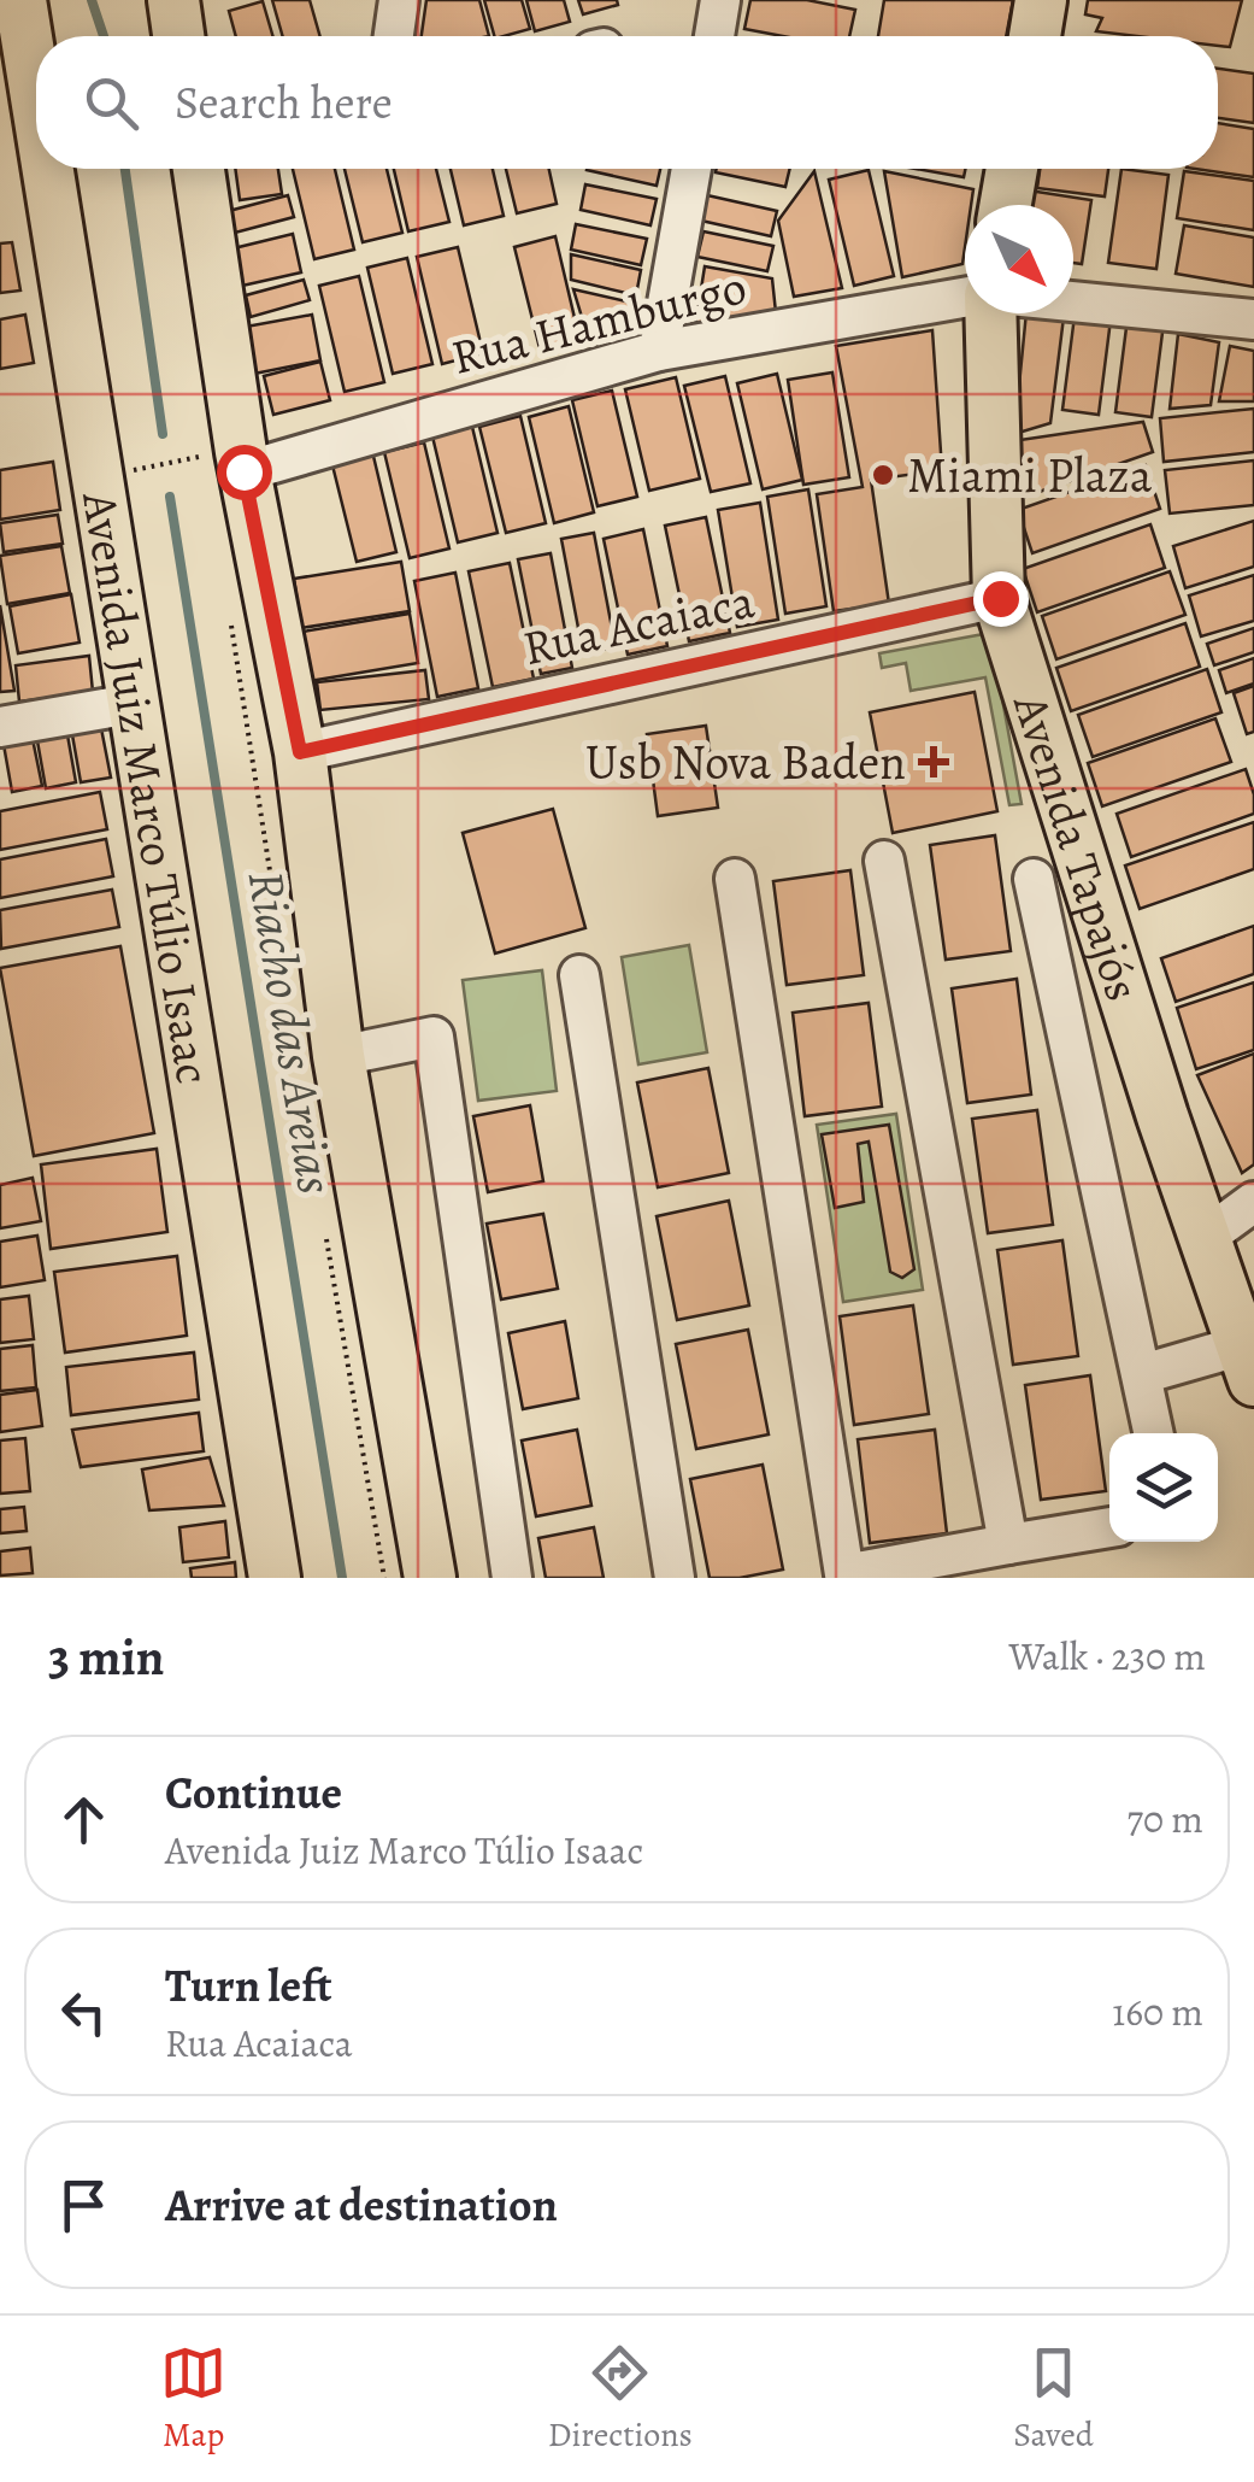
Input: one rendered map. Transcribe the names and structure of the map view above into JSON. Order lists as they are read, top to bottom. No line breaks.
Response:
{"streets":{"main road":["Avenida Juiz Marco Túlio Isaac","Avenida Tapajós"],"street":["Rua Hamburgo","Rua Acaiaca"]},"crossings":[["Rua Acaiaca","Avenida Tapajós"]],"water":["Riacho das Areias"],"places":{"other":["Miami Plaza"],"health":["Usb Nova Baden"]},"north":"bottom right","page":{"search":"Search here","heading":["3 min","Walk · 230 m"],"list":[["Continue","Avenida Juiz Marco Túlio Isaac","70 m"],["Turn left","Rua Acaiaca","160 m"],"Arrive at destination"],"nav":["Map","Directions","Saved"]}}
